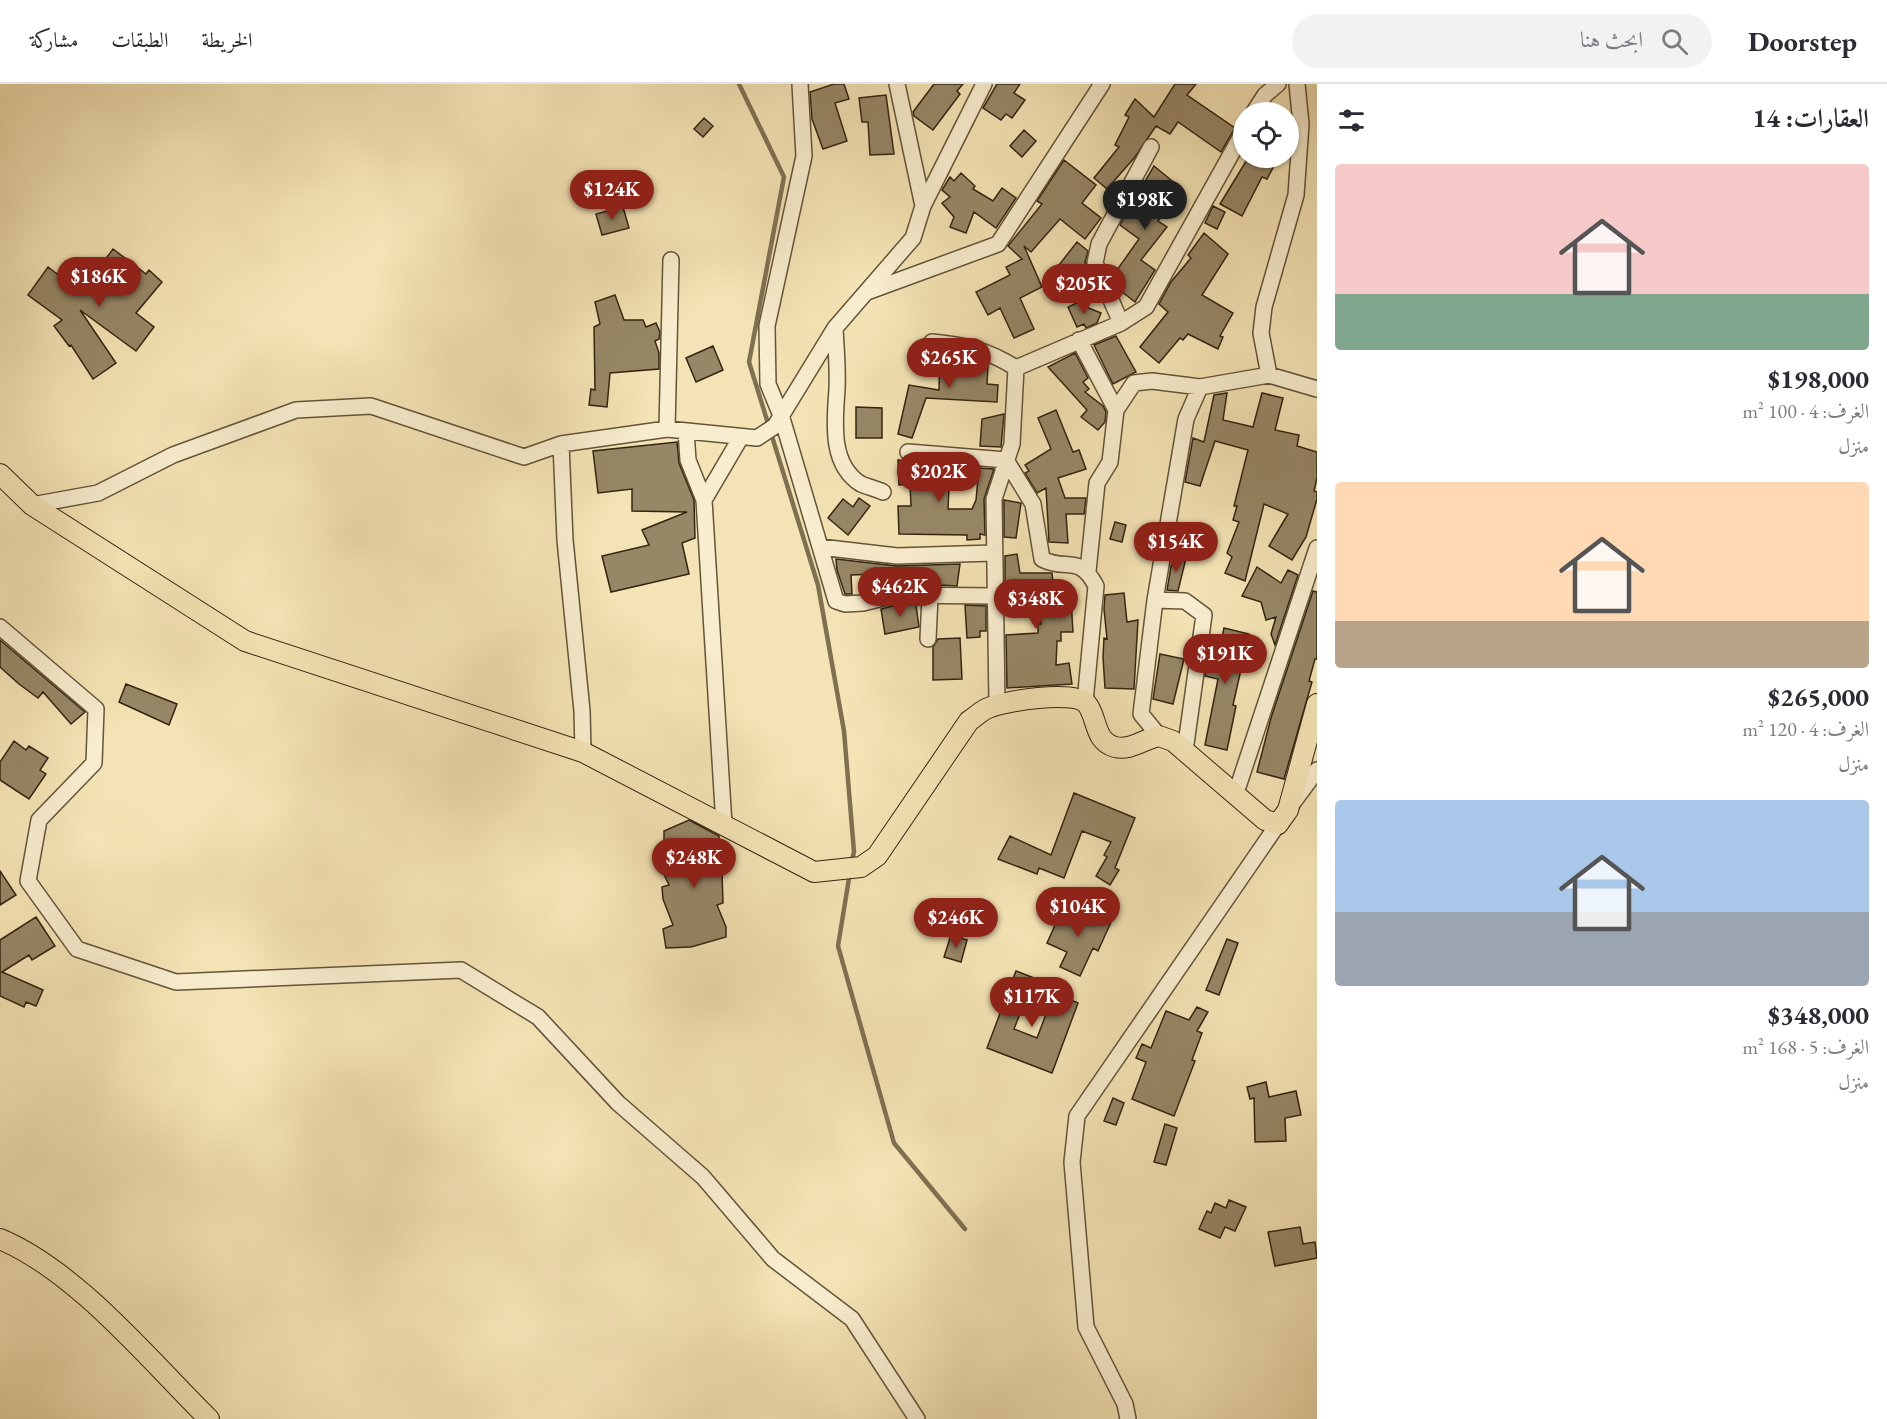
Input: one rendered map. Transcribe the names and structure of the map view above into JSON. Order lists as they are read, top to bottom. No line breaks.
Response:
{"page":{"header":"Doorstep","search":"ابحث هنا","nav":["الخريطة","الطبقات","مشاركة"],"heading":"العقارات: 14","list":[{"name":"$198,000","note":"الغرف: 4 · 100 m² · منزل"},{"name":"$265,000","note":"الغرف: 4 · 120 m² · منزل"},{"name":"$348,000","note":"الغرف: 5 · 168 m² · منزل"}],"price":["$124K","$198K","$186K","$205K","$265K","$202K","$154K","$462K","$348K","$191K","$248K","$104K","$246K","$117K"]}}
